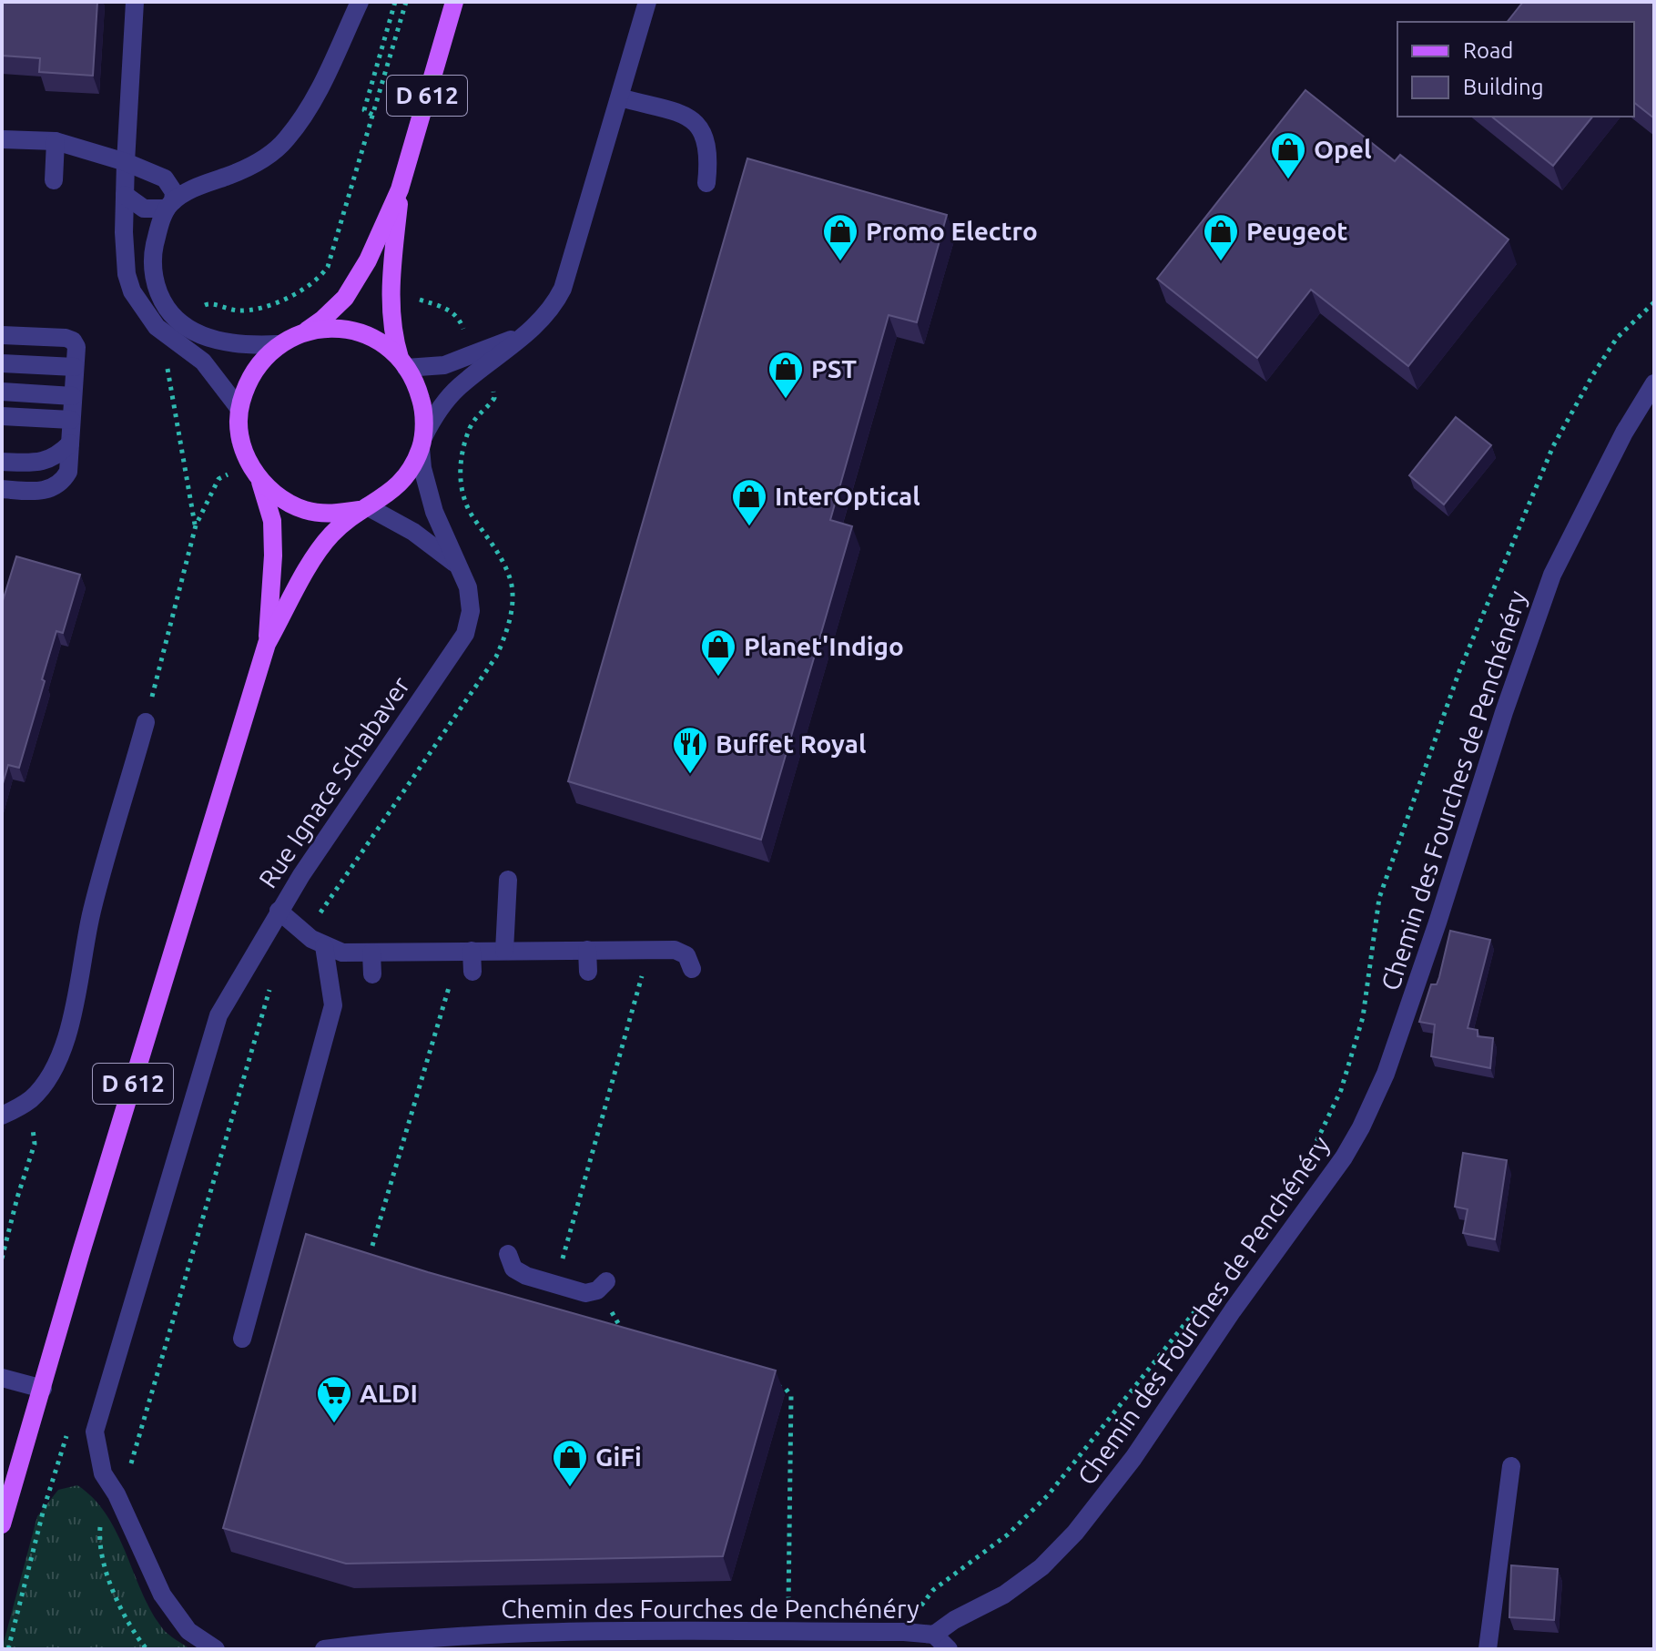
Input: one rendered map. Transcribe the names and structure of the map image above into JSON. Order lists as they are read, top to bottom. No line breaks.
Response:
{"streets":{"main road":["D 612"],"street":["Rue Ignace Schabaver","Chemin des Fourches de Penchénéry"]},"crossings":[["D 612","Rue Ignace Schabaver"]],"places":{"shop":["Opel","Promo Electro","Peugeot","PST","InterOptical","Planet'Indigo","GiFi"],"restaurant":["Buffet Royal"],"supermarket":["ALDI"]},"legend":["Road","Building"]}
